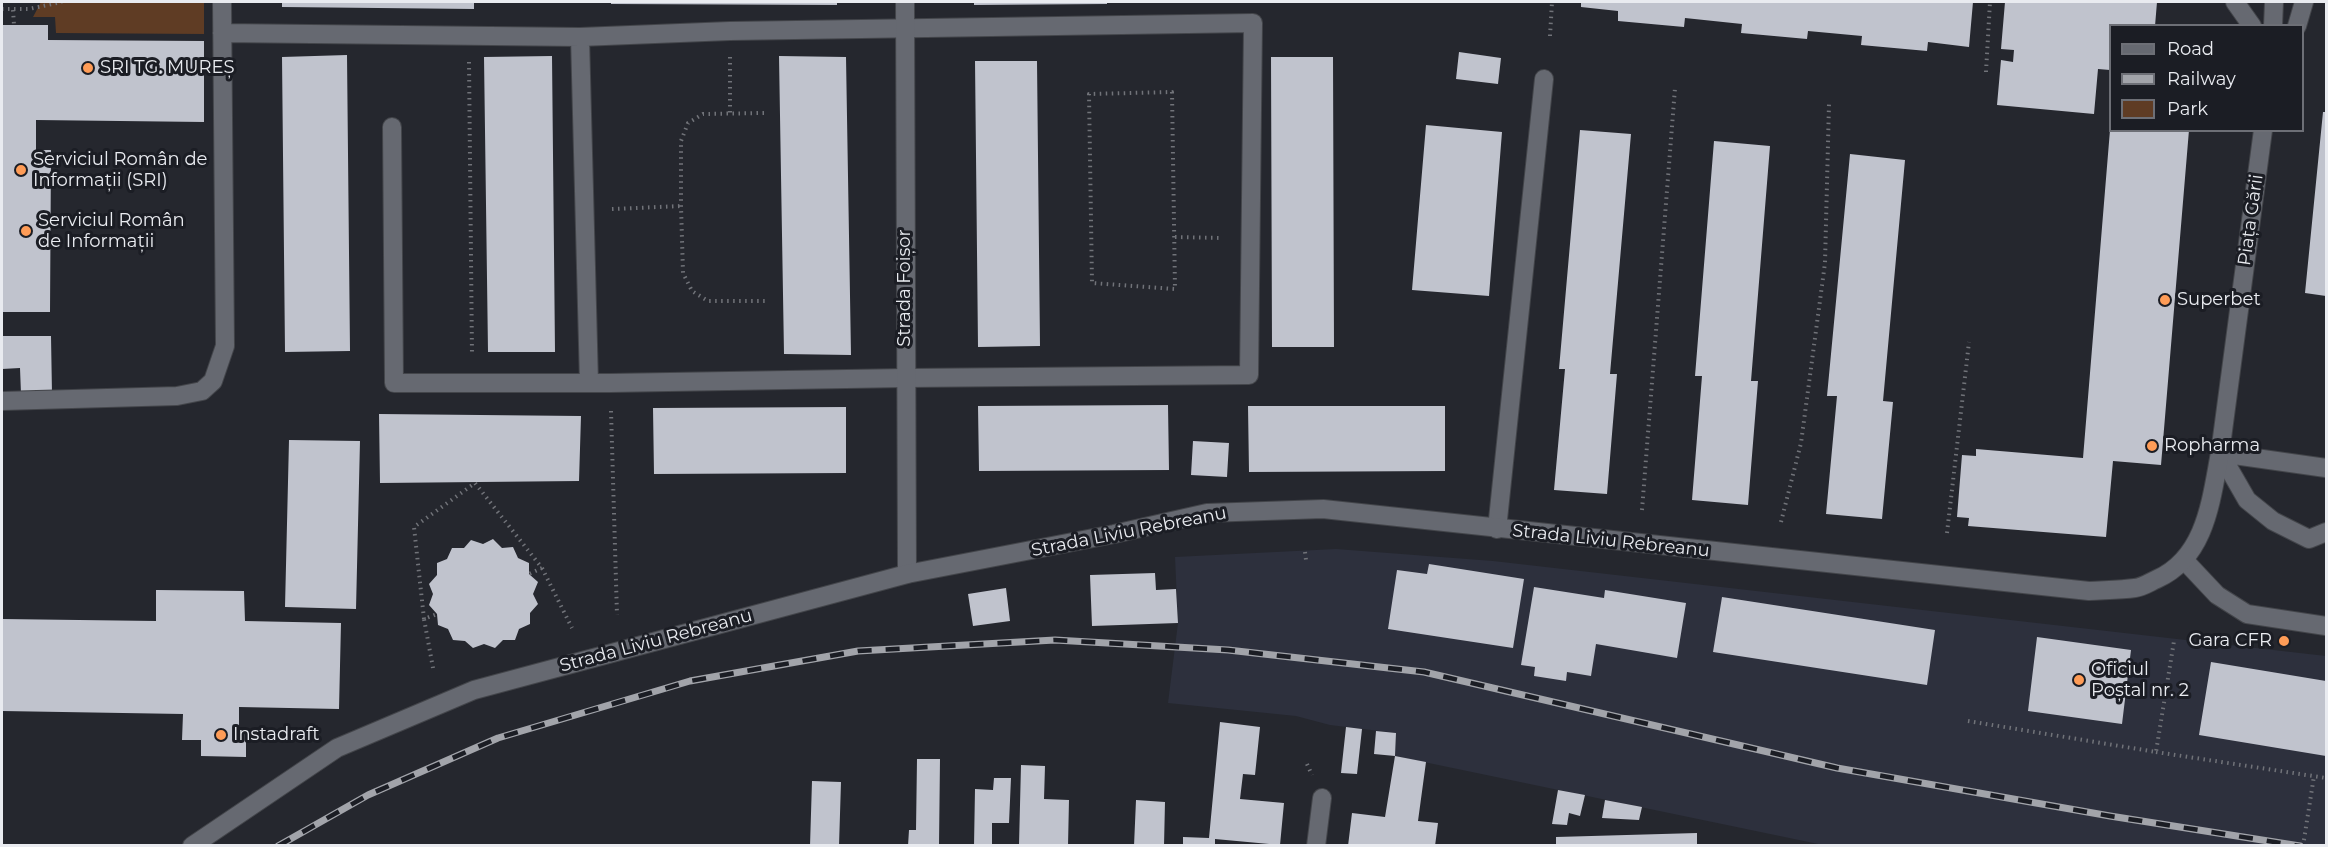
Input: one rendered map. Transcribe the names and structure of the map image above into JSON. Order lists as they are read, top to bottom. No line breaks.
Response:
{"streets":{"street":["Piața Gării","Strada Foișor","Strada Liviu Rebreanu"]},"crossings":[["Piața Gării","Strada Liviu Rebreanu"],["Strada Foișor","Strada Liviu Rebreanu"]],"places":["SRI TG. MUREȘ","Serviciul Român de Informații (SRI)","Serviciul Român de Informații","Superbet","Ropharma","Gara CFR","Oficiul Poștal nr. 2","Instadraft"],"legend":["Road","Railway","Park"]}
